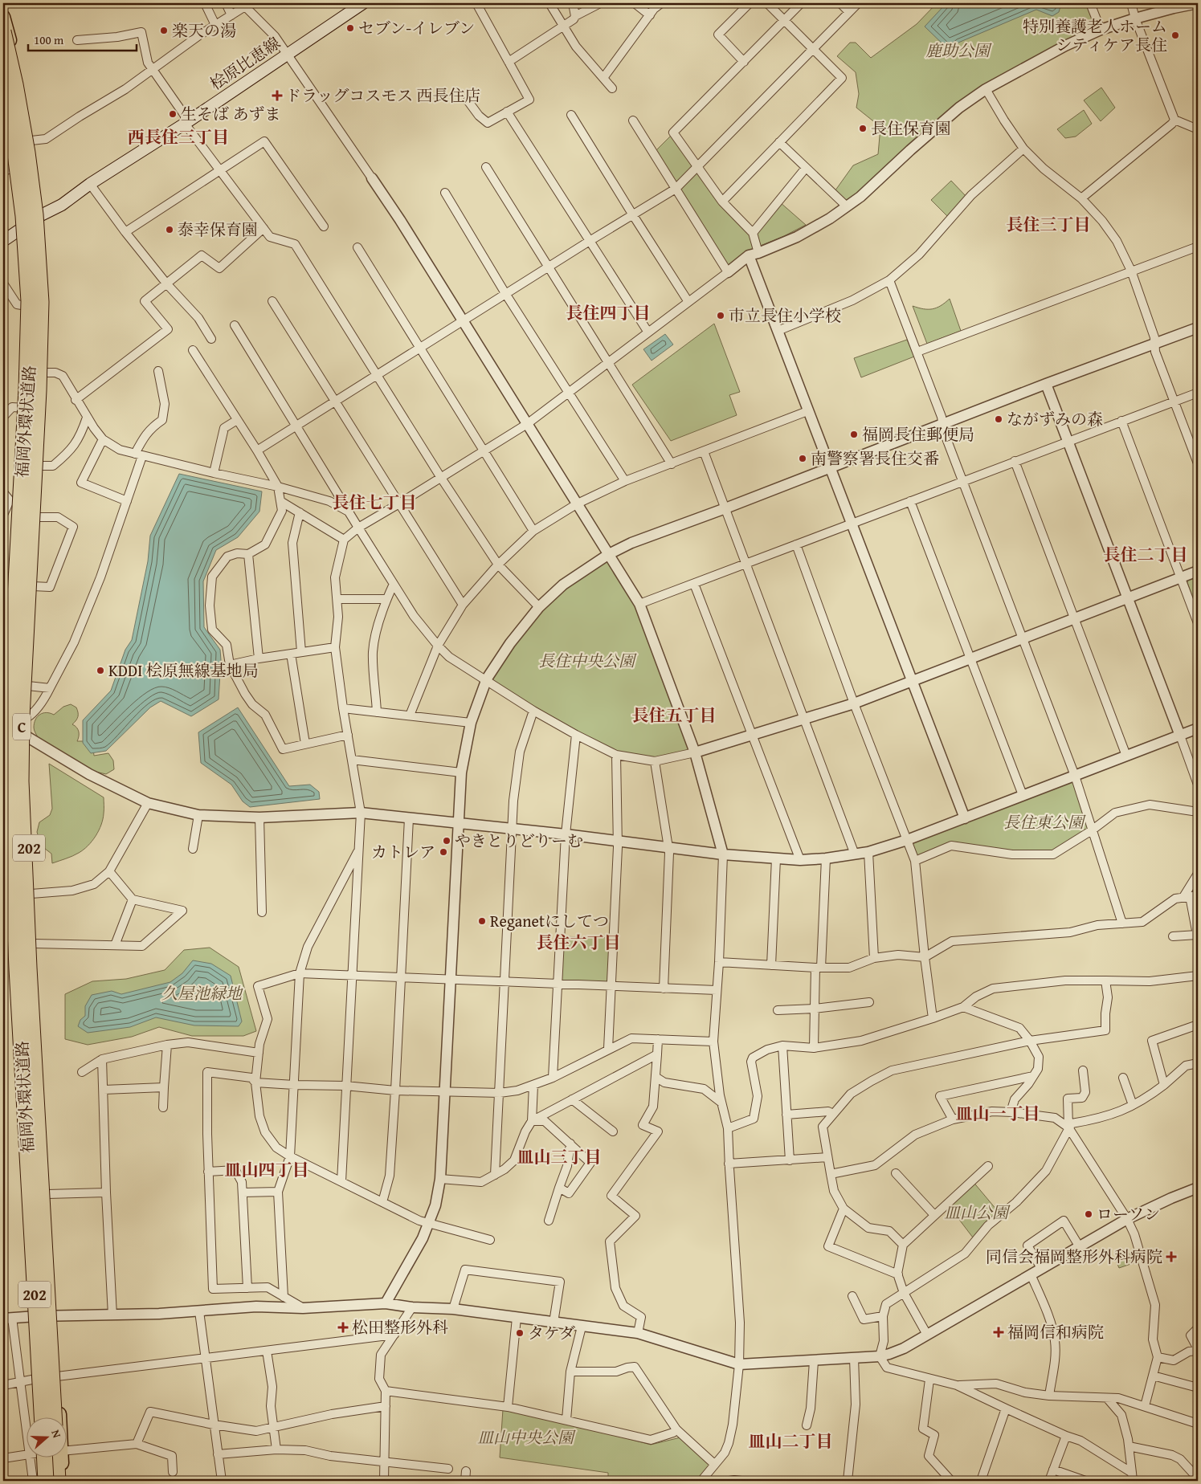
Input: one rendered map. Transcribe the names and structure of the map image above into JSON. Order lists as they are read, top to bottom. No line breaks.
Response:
{"streets":{"highway":["福岡外環状道路","C","202"],"main road":["桧原比恵線"]},"crossings":[["桧原比恵線","福岡外環状道路"],["福岡外環状道路","C"]],"districts":["西長住三丁目","長住三丁目","長住四丁目","長住七丁目","長住二丁目","長住五丁目","長住六丁目","皿山一丁目","皿山三丁目","皿山四丁目","皿山二丁目"],"parks":["鹿助公園","長住中央公園","長住東公園","久屋池緑地","皿山公園","皿山中央公園"],"places":{"other":["セブン-イレブン","楽天の湯","特別養護老人ホーム シティケア長住","生そば あずま","長住保育園","泰幸保育園","市立長住小学校","ながずみの森","福岡長住郵便局","南警察署長住交番","KDDI 桧原無線基地局","やきとりどりーむ","カトレア","Reganetにしてつ","ローソン","タケダ"],"health":["ドラッグコスモス 西長住店","同信会福岡整形外科病院","松田整形外科","福岡信和病院"]},"scale_bar":"100 m","north":"right"}
